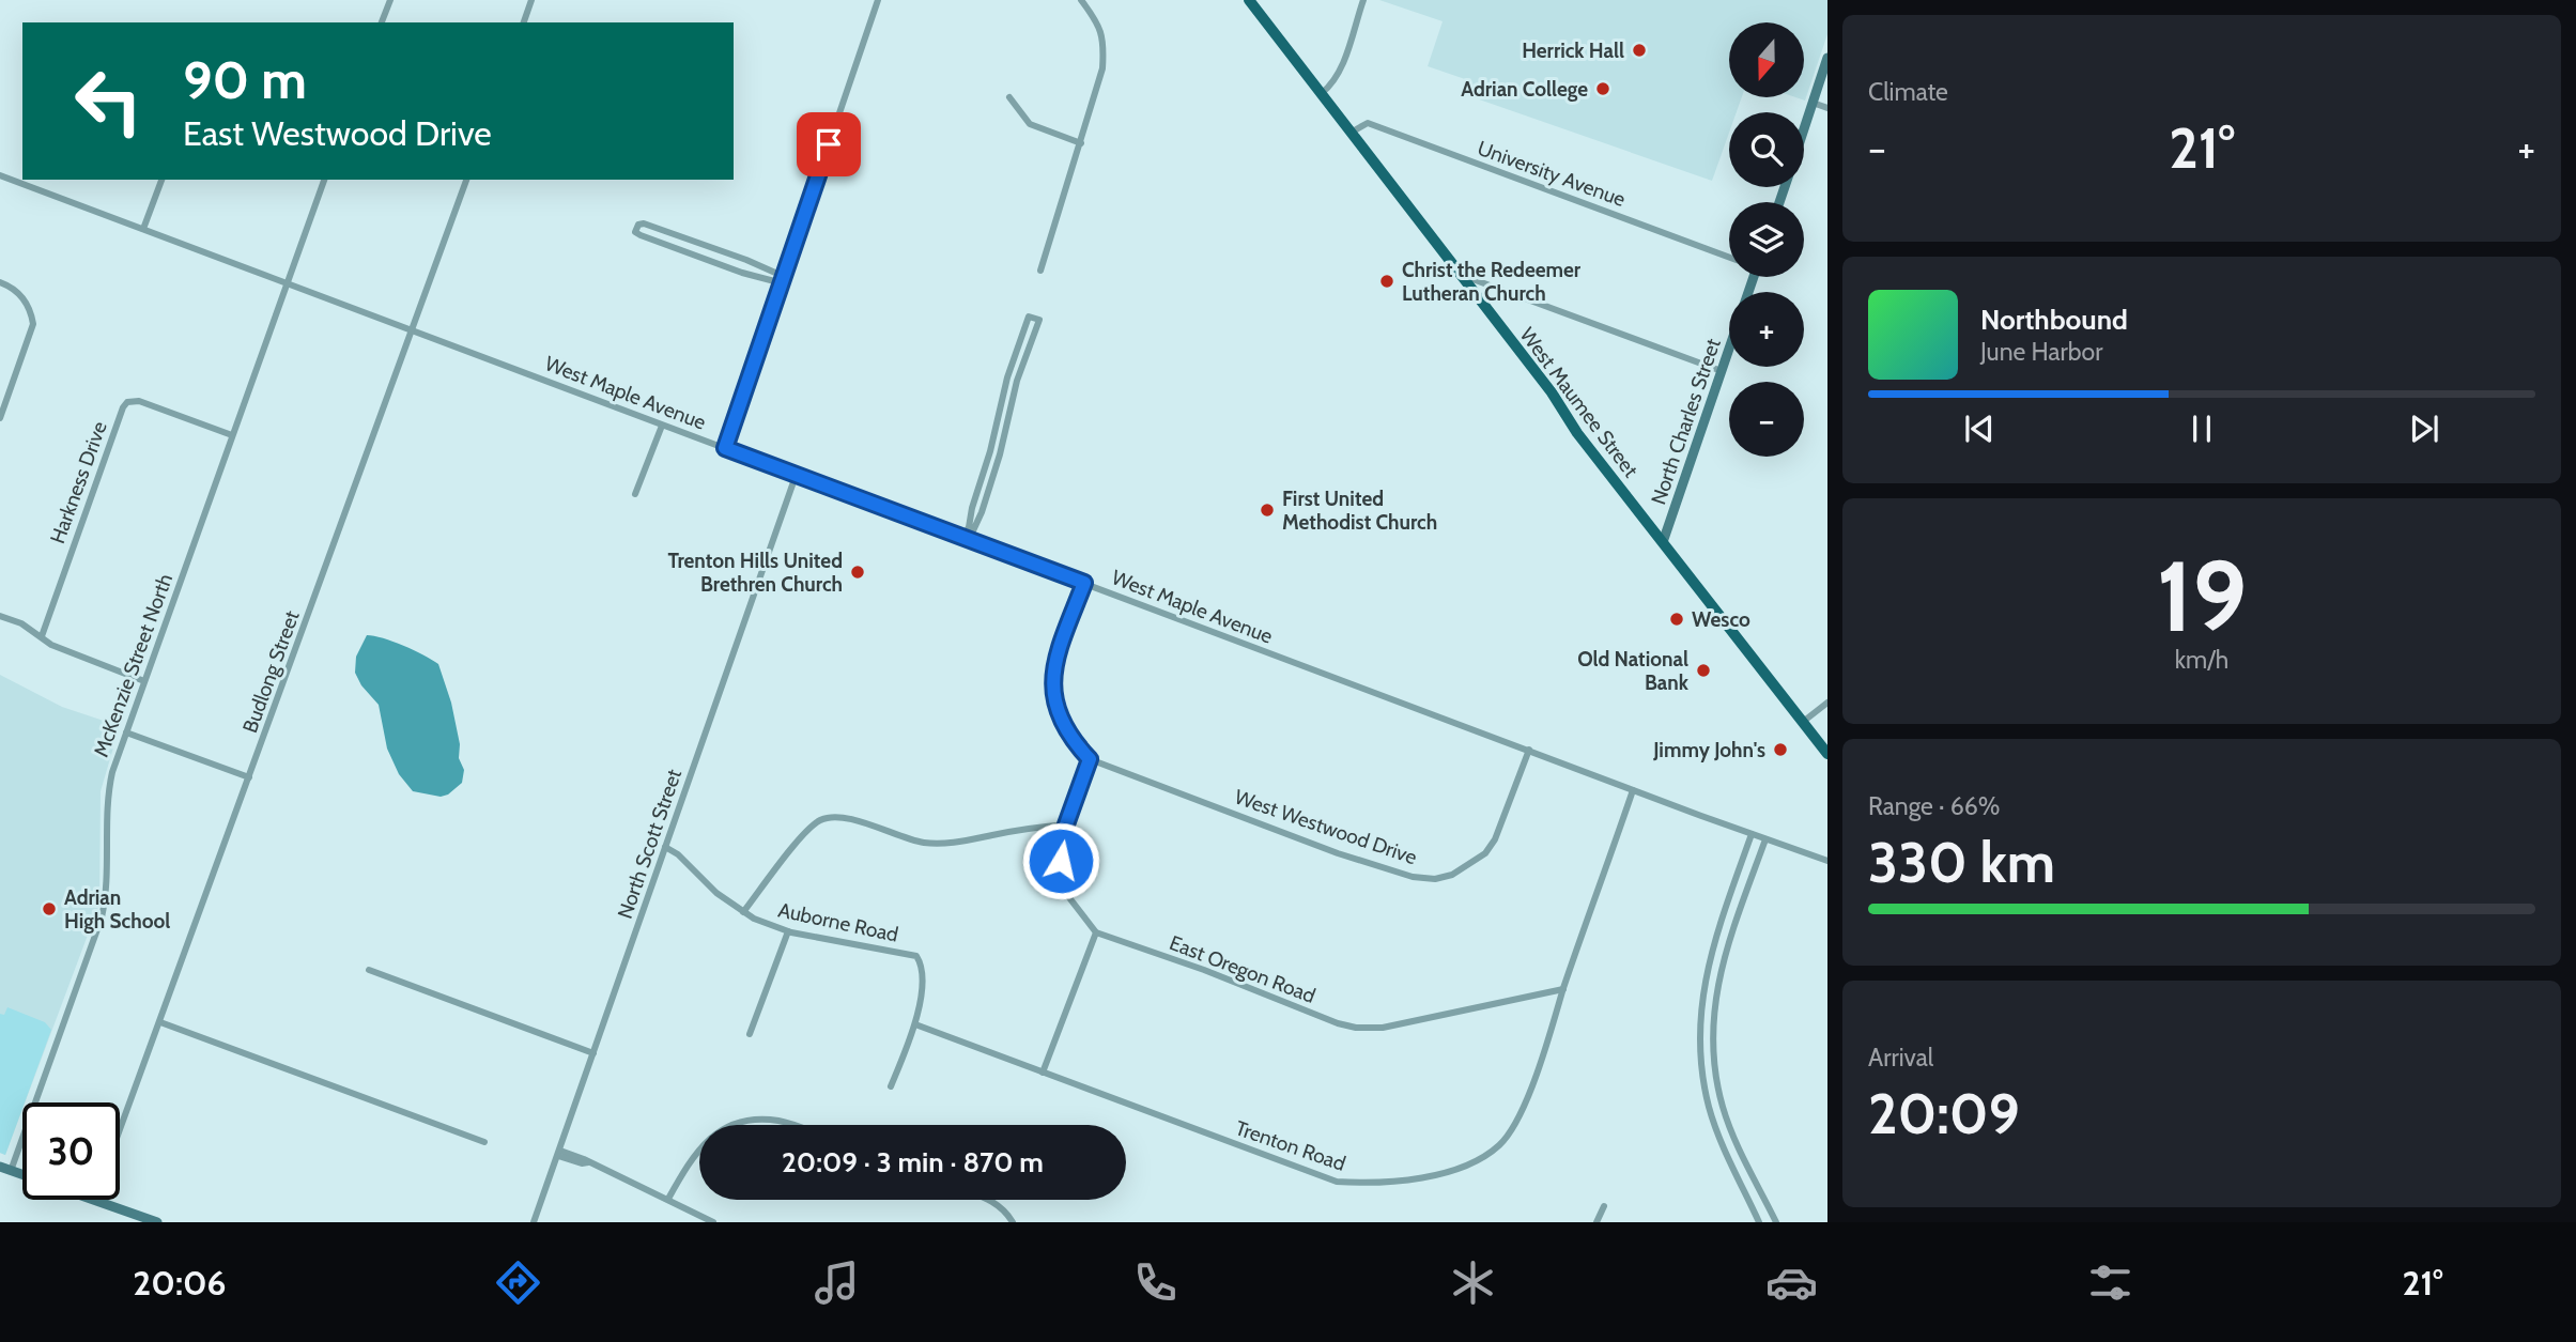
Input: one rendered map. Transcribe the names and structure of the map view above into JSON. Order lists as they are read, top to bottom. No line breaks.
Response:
{"streets":{"main road":["West Maumee Street"],"street":["University Avenue","West Maple Avenue","North Charles Street","Harkness Drive","McKenzie Street North","Budlong Street","West Westwood Drive","North Scott Street","Auborne Road","East Oregon Road","Trenton Road"]},"crossings":[["University Avenue","West Maumee Street"],["West Maple Avenue","McKenzie Street North"],["West Maple Avenue","Budlong Street"],["West Maple Avenue","West Westwood Drive"],["West Maple Avenue","North Scott Street"],["West Maple Avenue","Trenton Road"],["West Maumee Street","North Charles Street"],["Harkness Drive","McKenzie Street North"],["North Scott Street","Auborne Road"],["Auborne Road","Trenton Road"],["East Oregon Road","Trenton Road"]],"places":["Herrick Hall","Adrian College","Christ the Redeemer Lutheran Church","First United Methodist Church","Trenton Hills United Brethren Church","Wesco","Old National Bank","Jimmy John's","Adrian High School"],"north":"bottom","page":{"tile":["Climate",["19","km/h"],["Range · 66%","330 km"],["Arrival","20:09"]],"map_buttons":["+","−"],"turn":["90 m","East Westwood Drive"],"heat":["−","21°","+"],"song":["Northbound","June Harbor"],"limit":"30","trip":"20:09 · 3 min · 870 m","tabs":["20:06","21°"]}}
